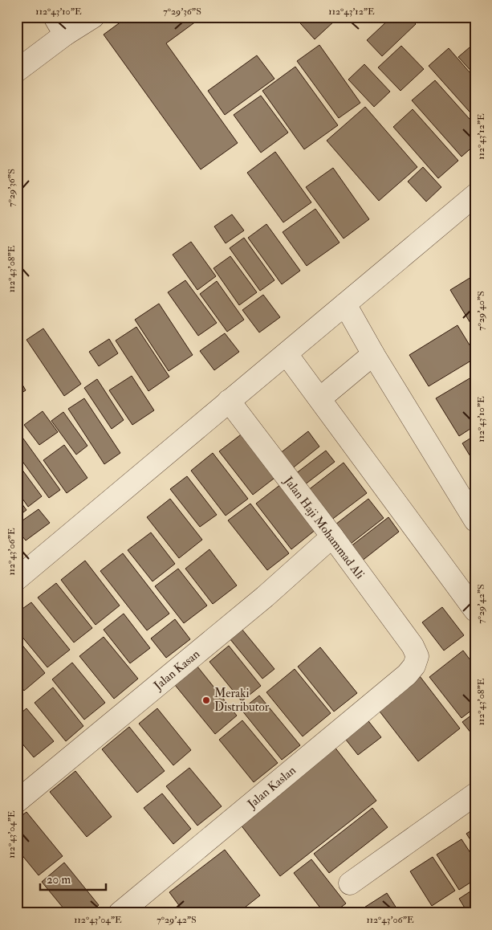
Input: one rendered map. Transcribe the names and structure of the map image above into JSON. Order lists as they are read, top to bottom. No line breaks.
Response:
{"streets":{"street":["Jalan Haji Mohammad Ali","Jalan Kasan","Jalan Kaslan"]},"crossings":[["Jalan Haji Mohammad Ali","Jalan Kasan"],["Jalan Haji Mohammad Ali","Jalan Kaslan"]],"places":["Meraki Distributor"],"scale_bar":"20 m","coordinates":["112°43'10\"E","7°29'36\"S","112°43'12\"E","112°43'08\"E","7°29'40\"S","112°43'06\"E","7°29'42\"S","112°43'04\"E"]}
